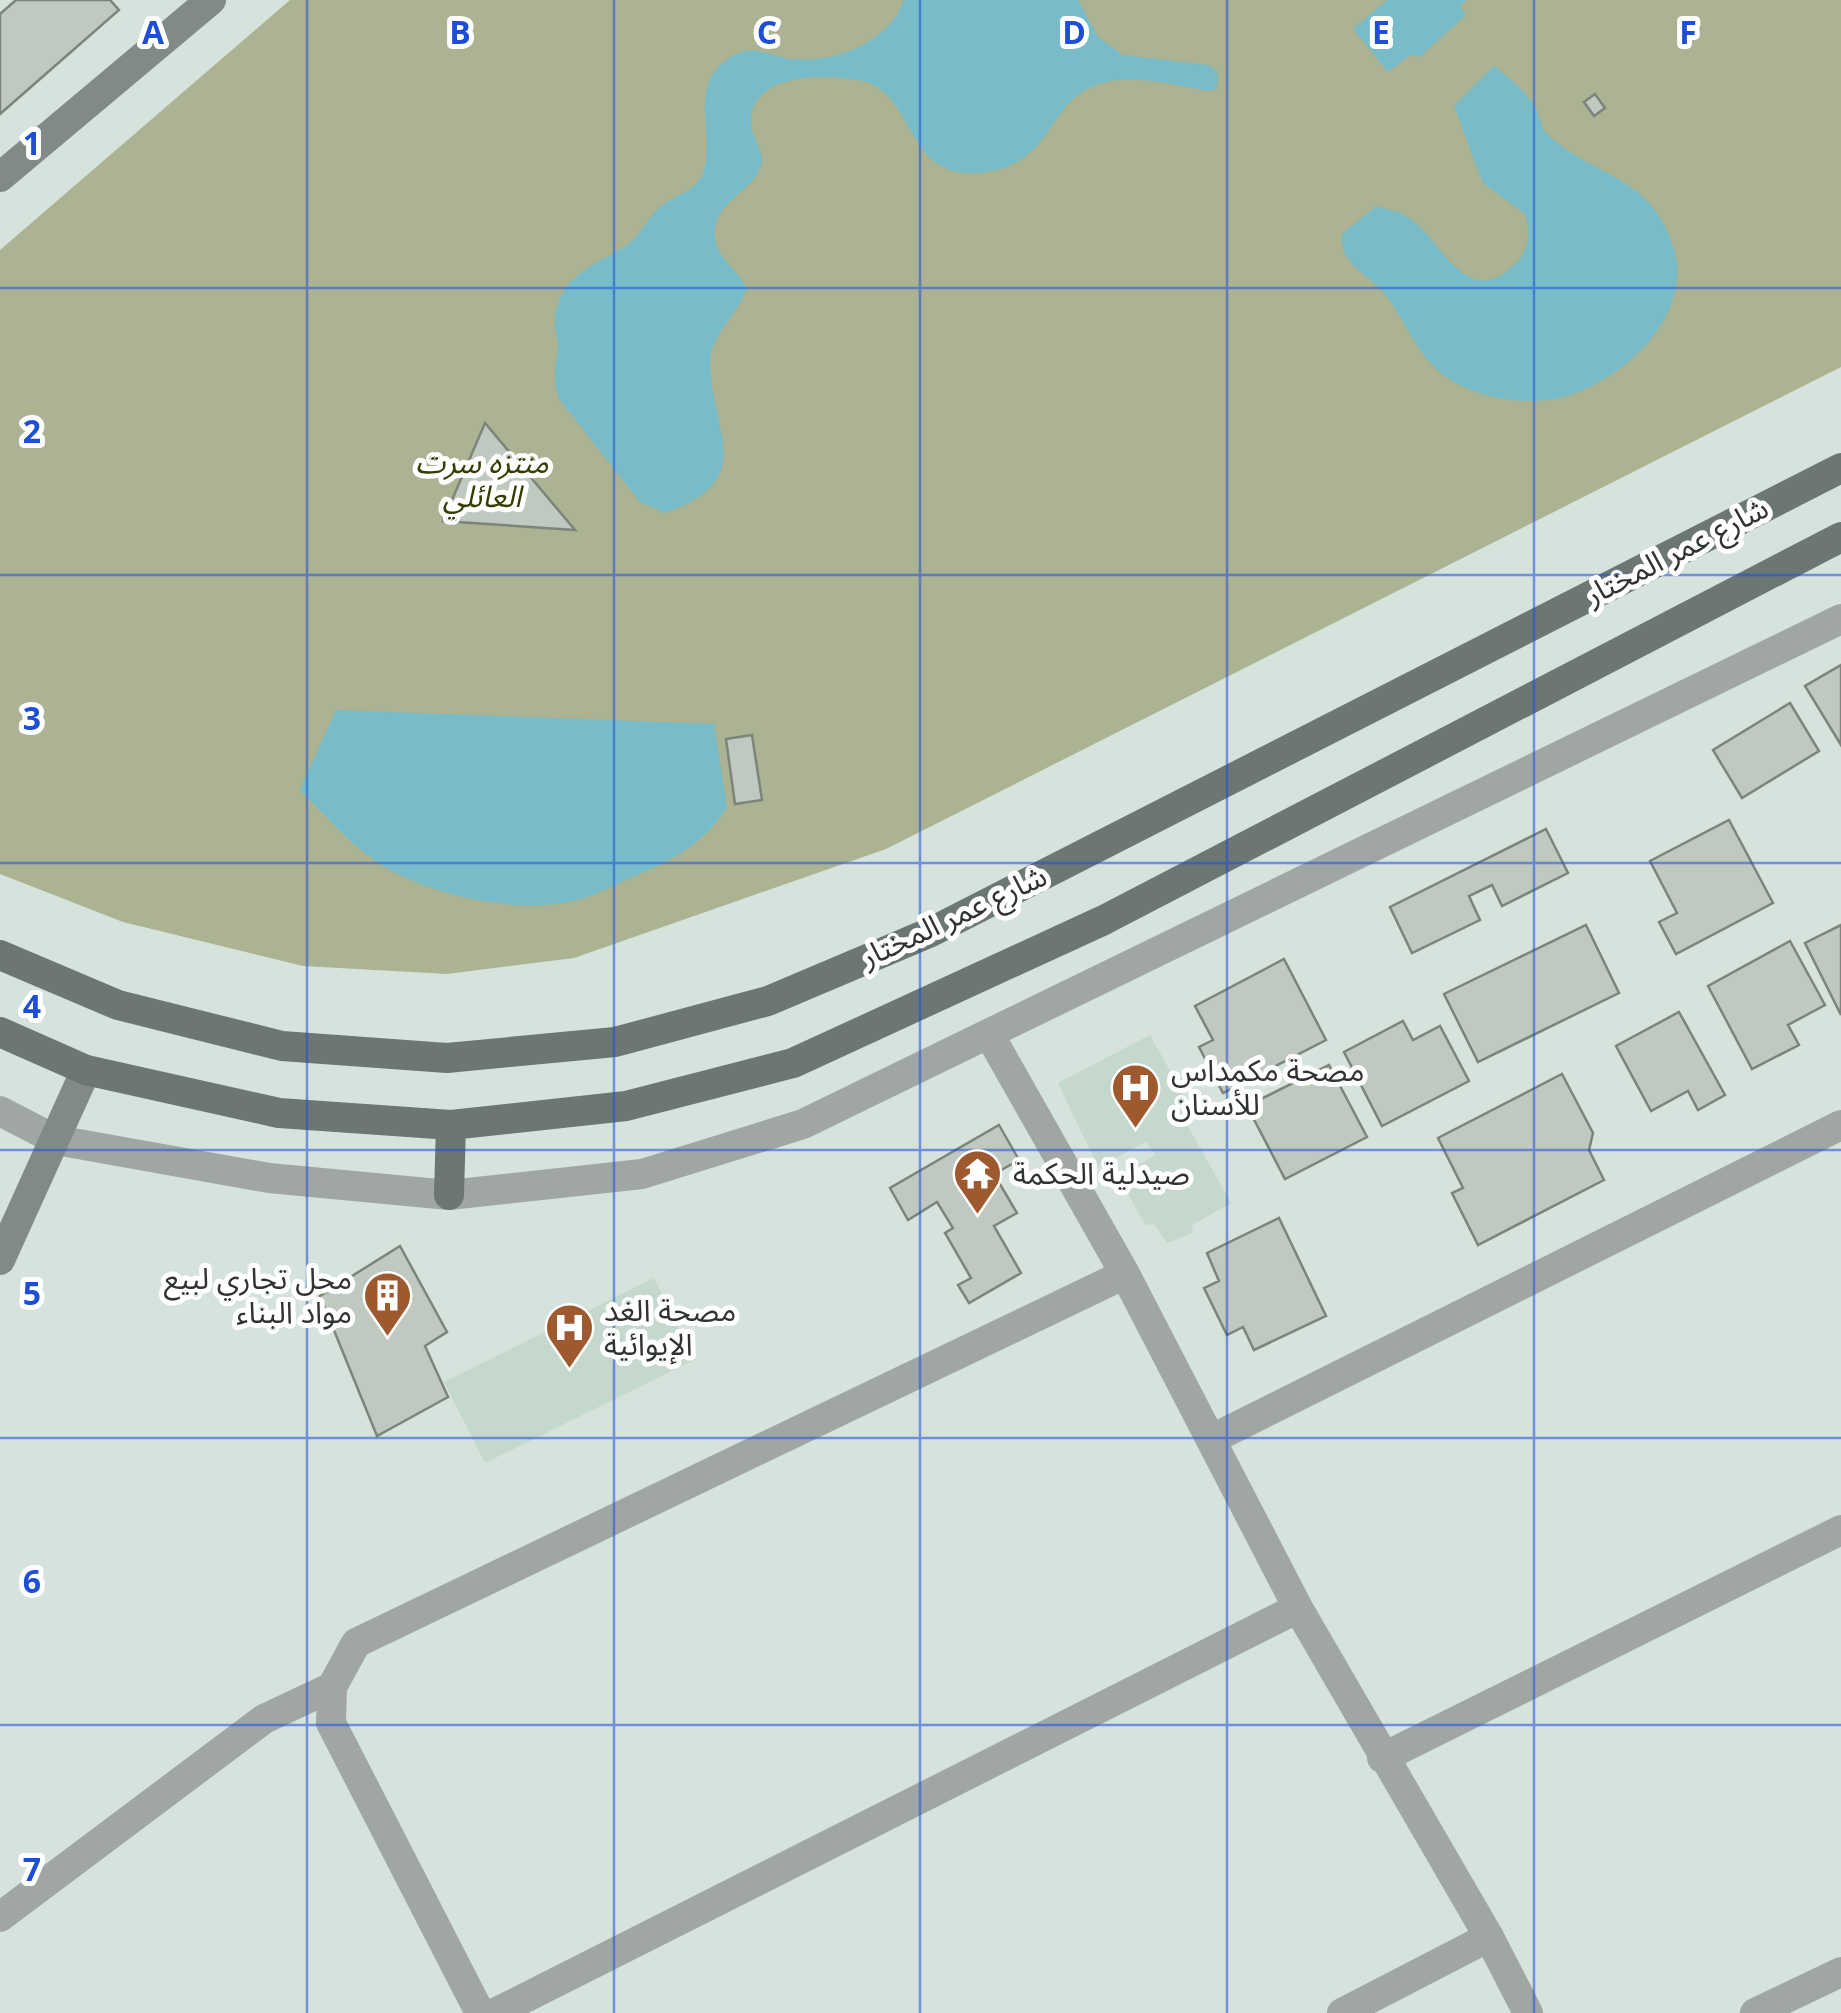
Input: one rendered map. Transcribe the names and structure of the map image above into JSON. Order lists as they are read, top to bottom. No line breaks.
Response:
{"streets":{"main road":["شارع عمر المختار"]},"parks":["منتزه سرت العائلي"],"places":{"hospital":["مصحة مكمداس للأسنان","مصحة الغد الإيوائية"],"temple":["صيدلية الحكمة"],"building":["محل تجاري لبيع مواد البناء"]},"grid":{"columns":["A","B","C","D","E","F"],"rows":["1","2","3","4","5","6","7"]}}
